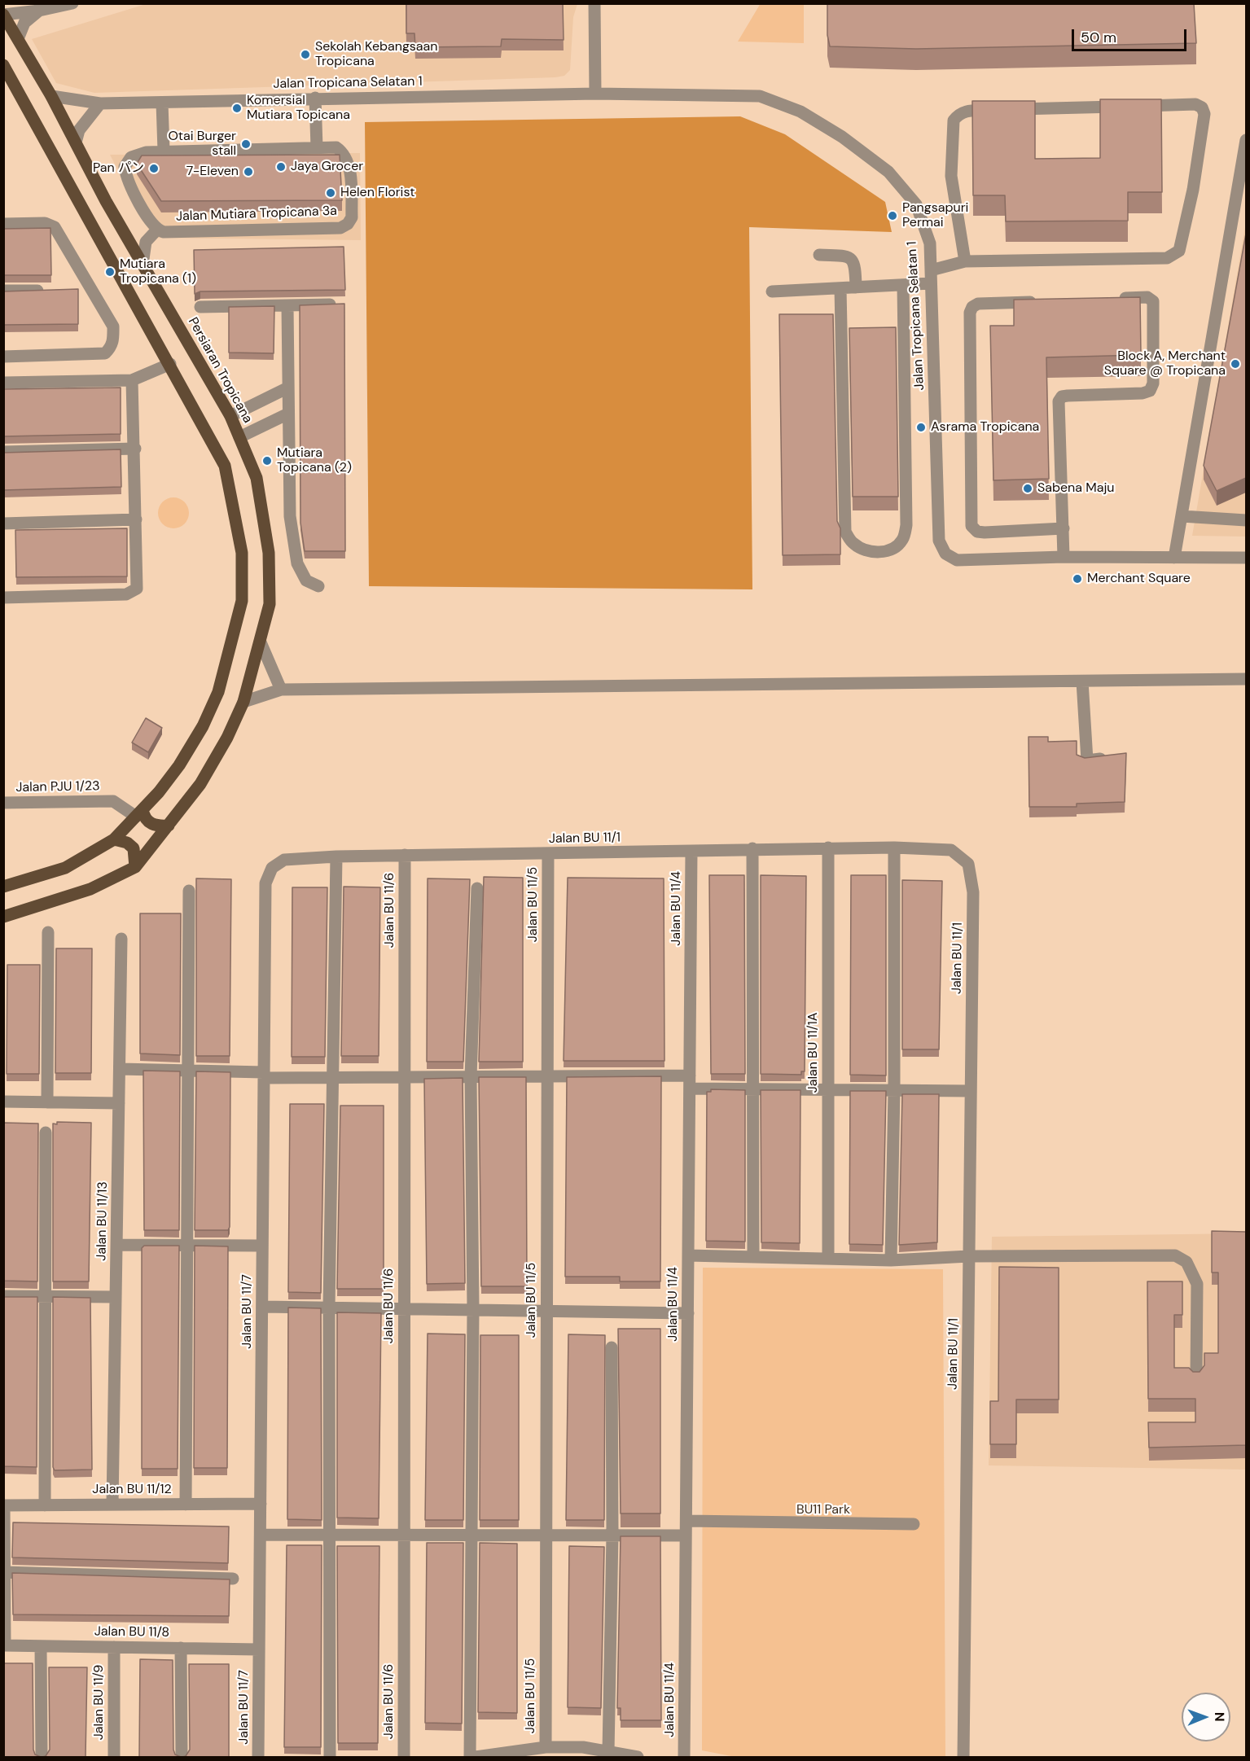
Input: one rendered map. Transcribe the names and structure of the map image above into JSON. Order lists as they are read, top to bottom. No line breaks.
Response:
{"streets":{"main road":["Persiaran Tropicana"],"street":["Jalan Tropicana Selatan 1","Jalan Mutiara Tropicana 3a","Jalan PJU 1/23","Jalan BU 11/1","Jalan BU 11/5","Jalan BU 11/4","Jalan BU 11/6","Jalan BU 11/1A","Jalan BU 11/13","Jalan BU 11/7","Jalan BU 11/12","Jalan BU 11/8","Jalan BU 11/9"]},"crossings":[["Jalan Tropicana Selatan 1","Persiaran Tropicana"],["Jalan BU 11/1","Jalan BU 11/5"],["Jalan BU 11/1","Jalan BU 11/4"],["Jalan BU 11/1","Jalan BU 11/6"],["Jalan BU 11/1","Jalan BU 11/1A"],["Jalan BU 11/1","Jalan BU 11/7"],["Jalan BU 11/13","Jalan BU 11/12"],["Jalan BU 11/7","Jalan BU 11/12"],["Jalan BU 11/7","Jalan BU 11/8"],["Jalan BU 11/8","Jalan BU 11/9"]],"parks":["BU11 Park"],"places":["Sekolah Kebangsaan Tropicana","Komersial Mutiara Topicana","Otai Burger stall","Jaya Grocer","Pan パン","7-Eleven","Helen Florist","Pangsapuri Permai","Mutiara Tropicana (1)","Block A, Merchant Square @ Tropicana","Asrama Tropicana","Mutiara Topicana (2)","Sabena Maju","Merchant Square"],"scale_bar":"50 m","north":"right"}
